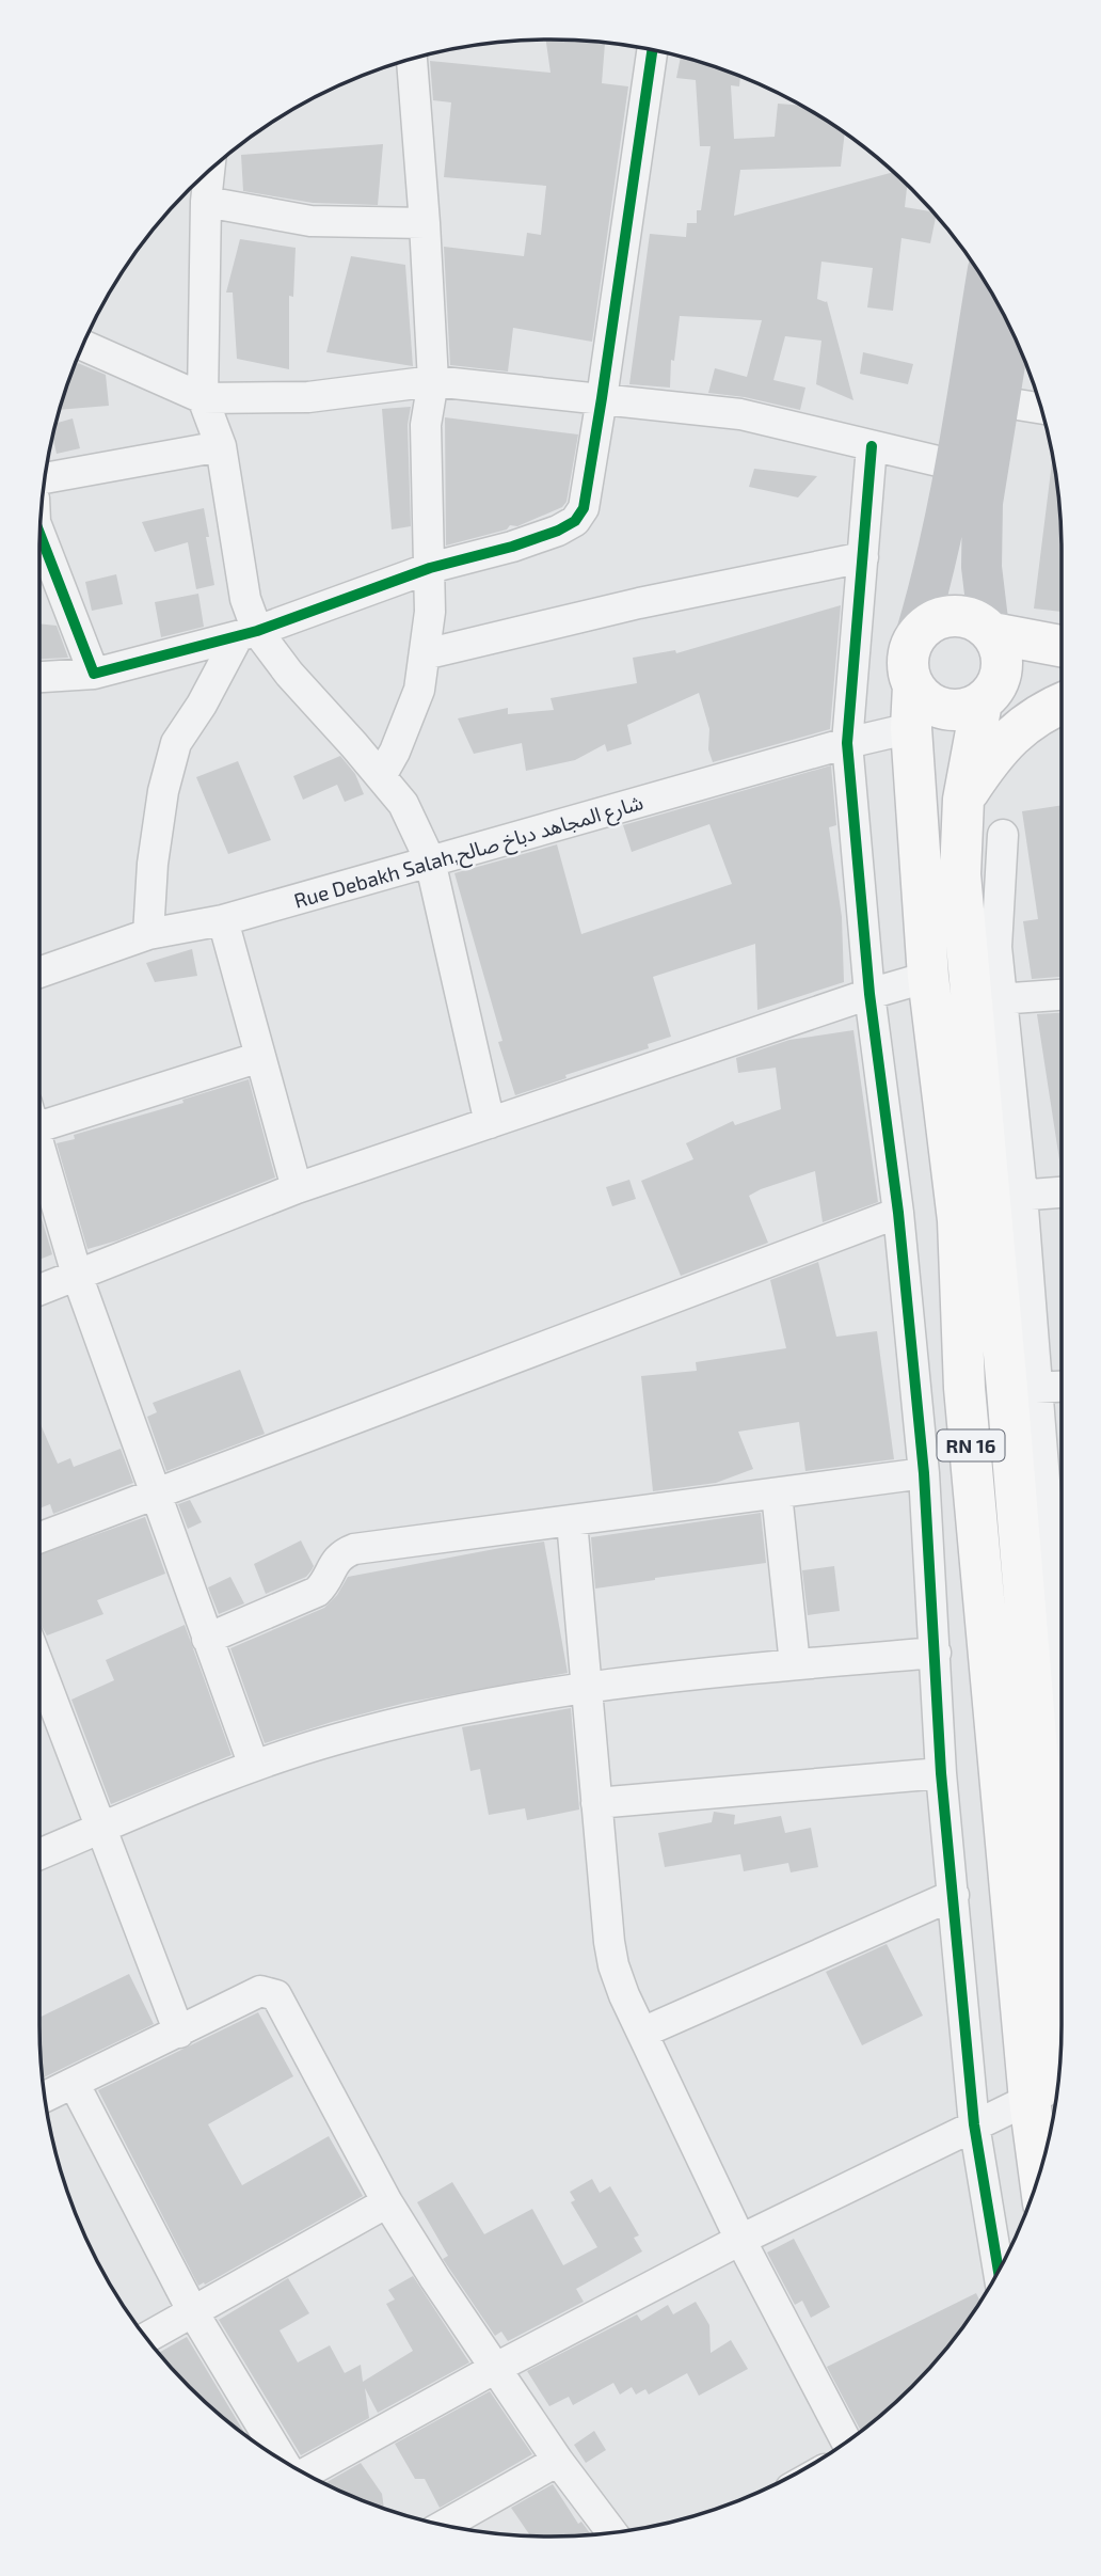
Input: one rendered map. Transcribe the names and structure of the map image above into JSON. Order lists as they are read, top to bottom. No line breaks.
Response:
{"streets":{"main road":["RN 16"],"street":["Rue Debakh Salah,شارع المجاهد دباخ صالح"]},"crossings":[["Rue Debakh Salah,شارع المجاهد دباخ صالح","RN 16"]]}
